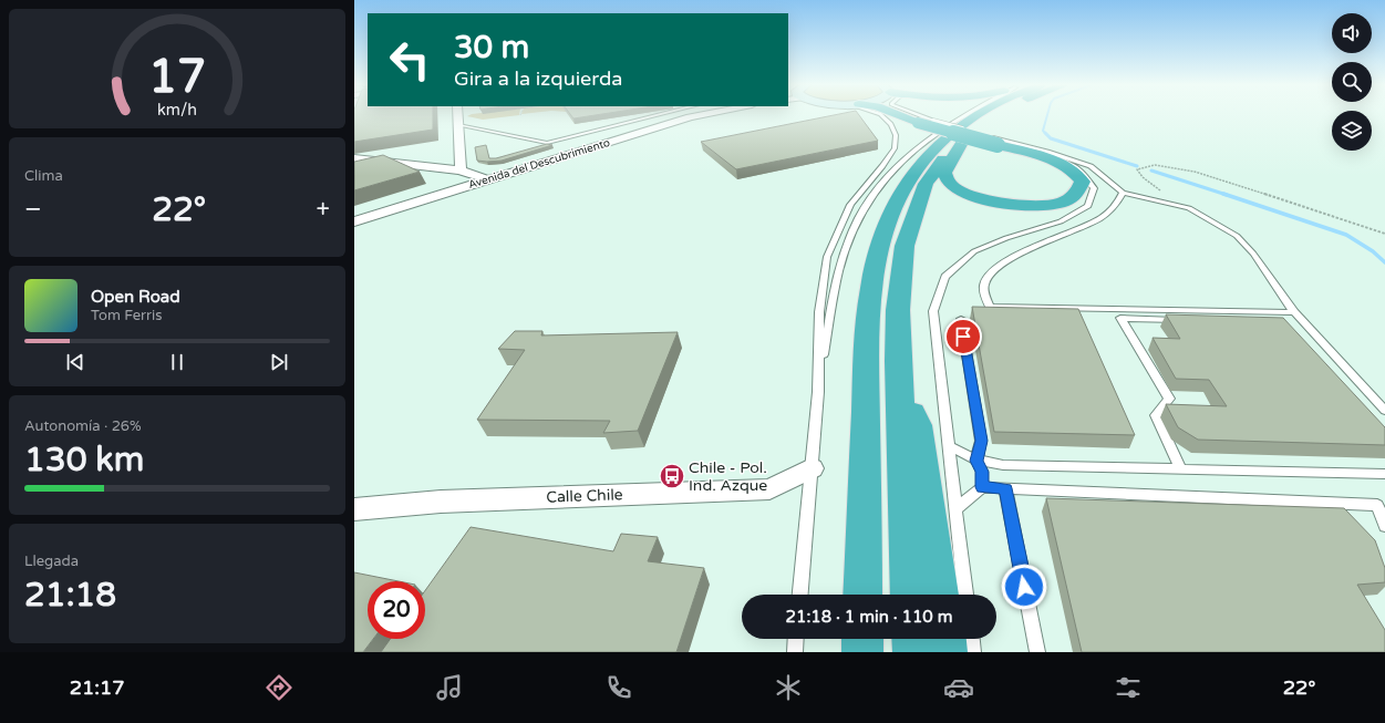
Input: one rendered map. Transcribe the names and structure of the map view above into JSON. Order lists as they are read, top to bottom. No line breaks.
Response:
{"streets":{"street":["Avenida del Descubrimiento","Calle Chile"]},"places":{"bus stop":["Chile - Pol. Ind. Azque"]},"page":{"turn":["30 m","Gira a la izquierda"],"tile":["Clima",["Autonomía · 26%","130 km"],["Llegada","21:18"]],"heat":["−","22°","+"],"song":["Open Road","Tom Ferris"],"limit":"20","trip":"21:18 · 1 min · 110 m","tabs":["21:17","22°"],"gauge":["17","km/h"]}}
